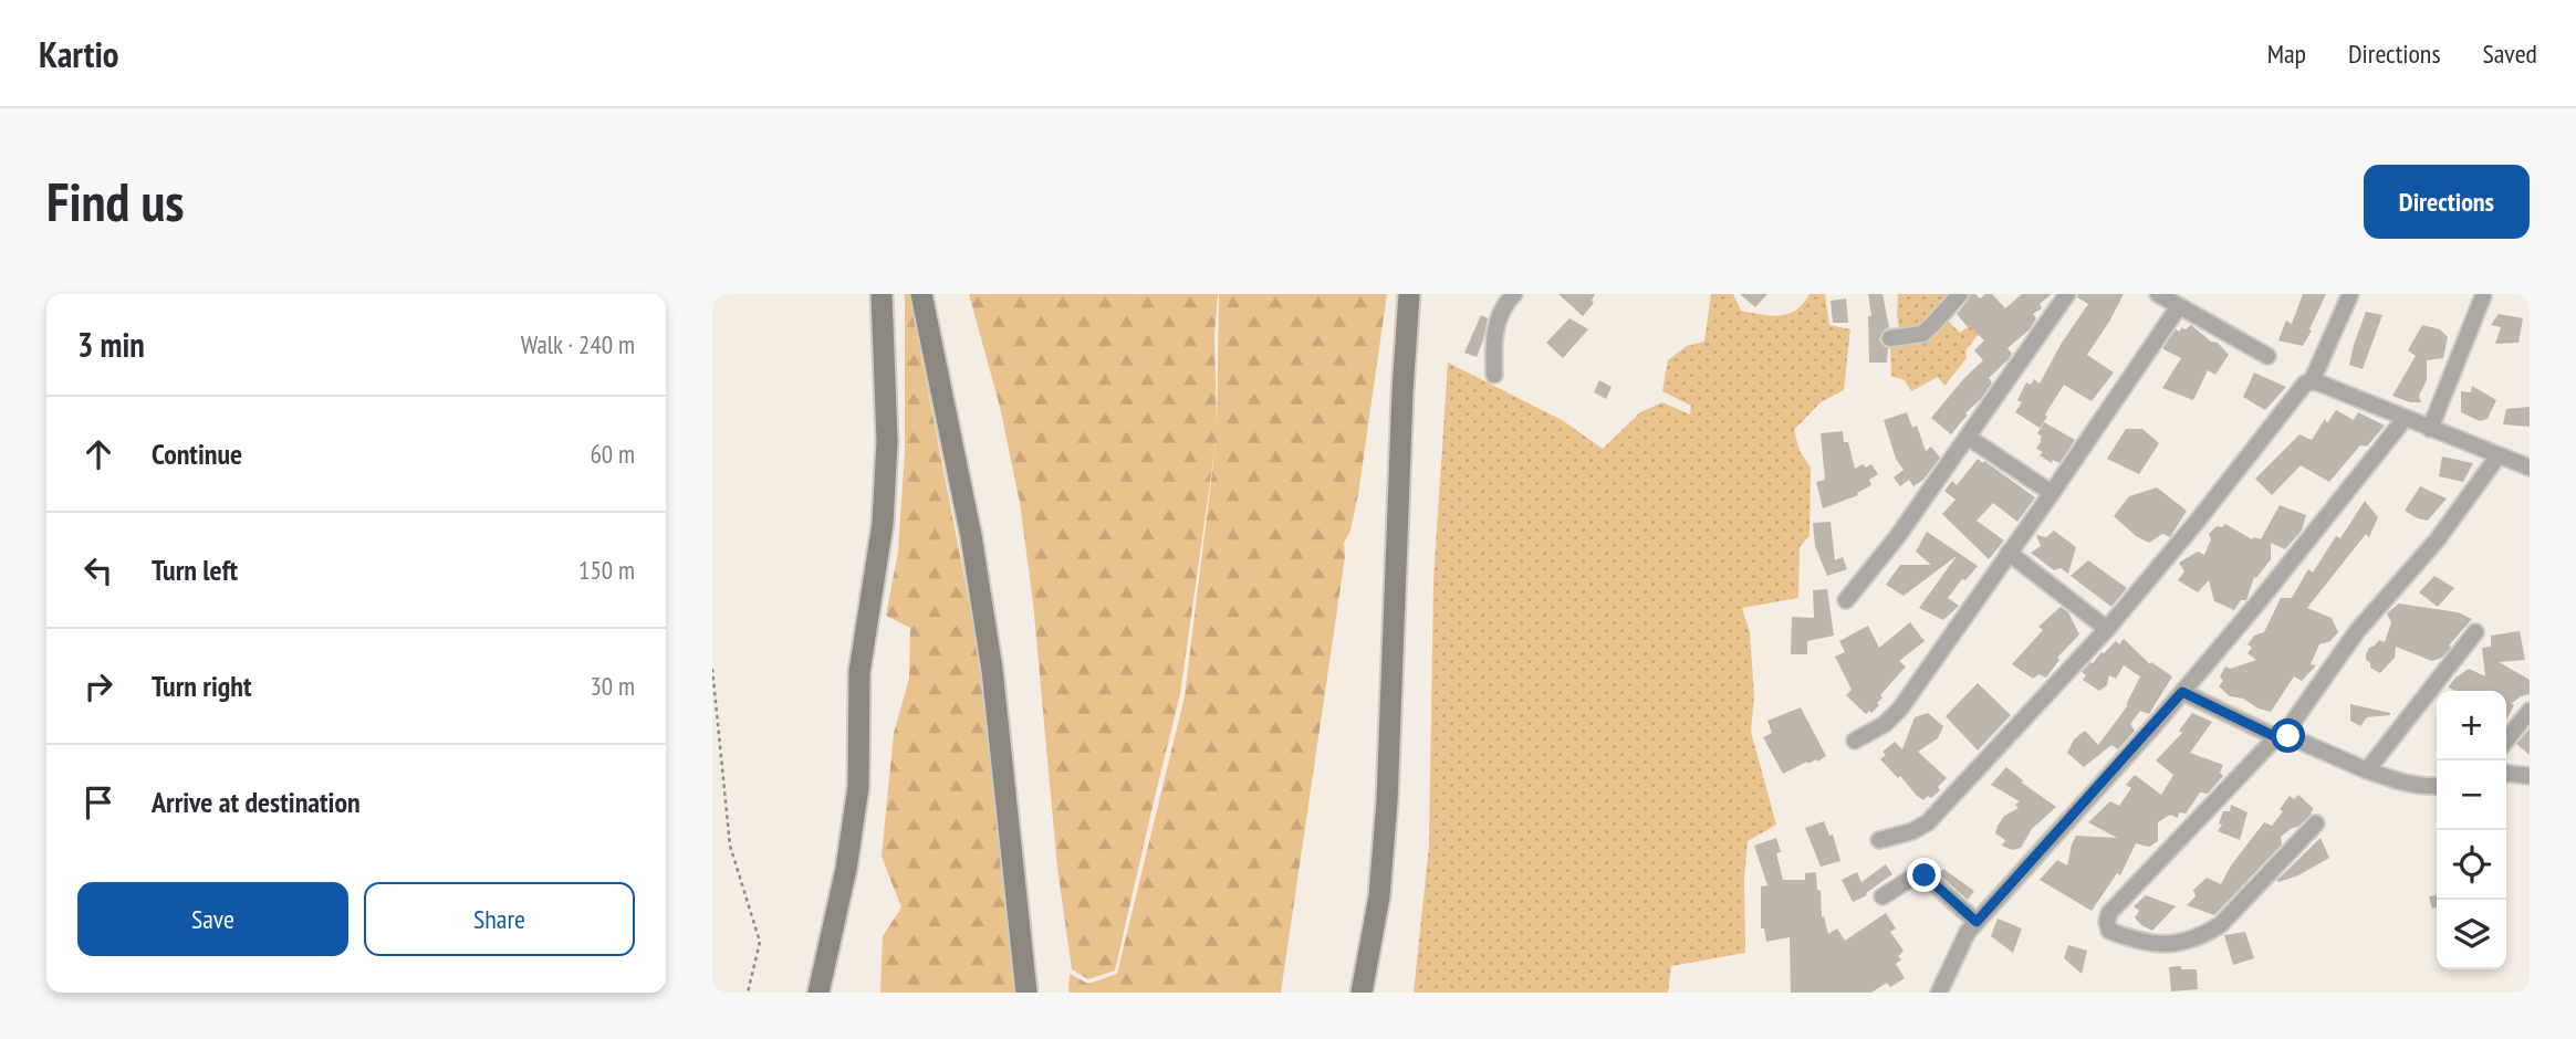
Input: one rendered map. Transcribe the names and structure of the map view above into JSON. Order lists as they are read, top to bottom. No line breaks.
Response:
{"page":{"header":"Kartio","nav":["Map","Directions","Saved"],"buttons":["Directions",["Save","Share"]],"title":"Find us","heading":["3 min","Walk · 240 m"],"list":[["Continue","60 m"],["Turn left","150 m"],["Turn right","30 m"],"Arrive at destination"],"map_buttons":["+","−"]}}
